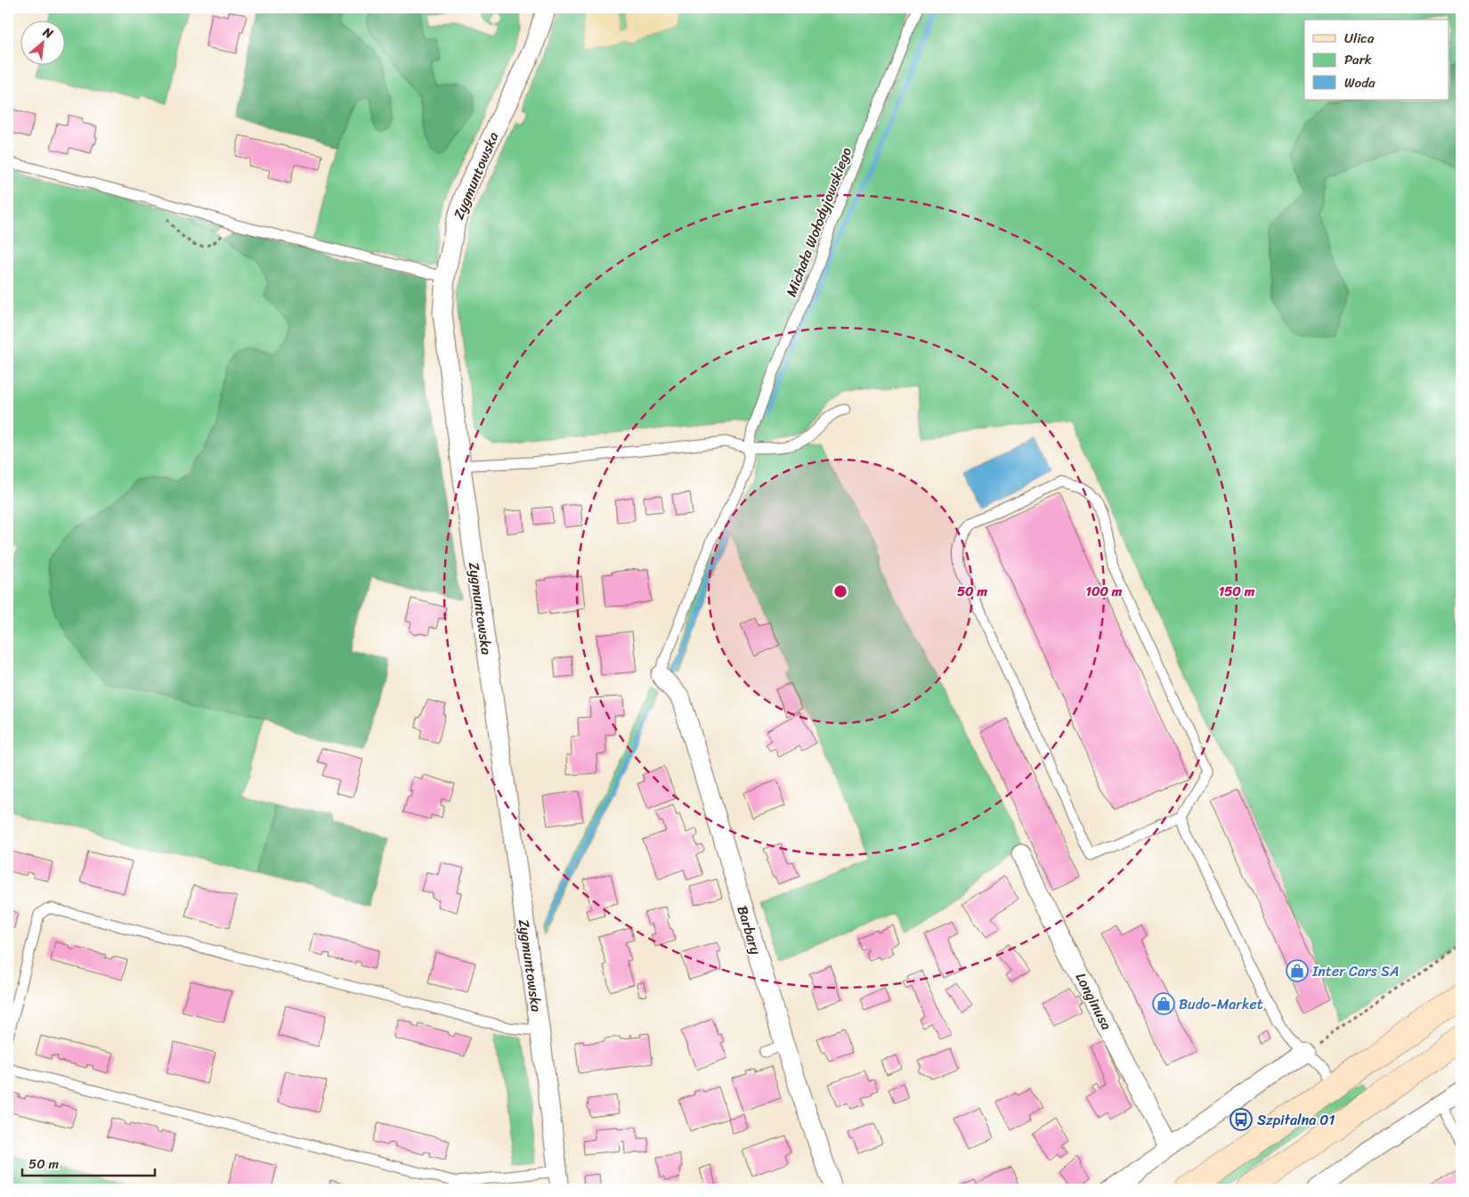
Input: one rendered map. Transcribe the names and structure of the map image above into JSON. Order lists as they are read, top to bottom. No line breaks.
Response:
{"streets":{"street":["Zygmuntowska","Barbary","Longinusa"],"lane":["Michała Wołodyjowskiego"]},"crossings":[["Michała Wołodyjowskiego","Barbary"]],"places":{"shop":["Inter Cars SA","Budo-Market"],"bus stop":["Szpitalna 01"]},"legend":["Ulica","Park","Woda"],"scale_bar":"50 m","north":"top right","rings":["50 m","100 m","150 m"]}
